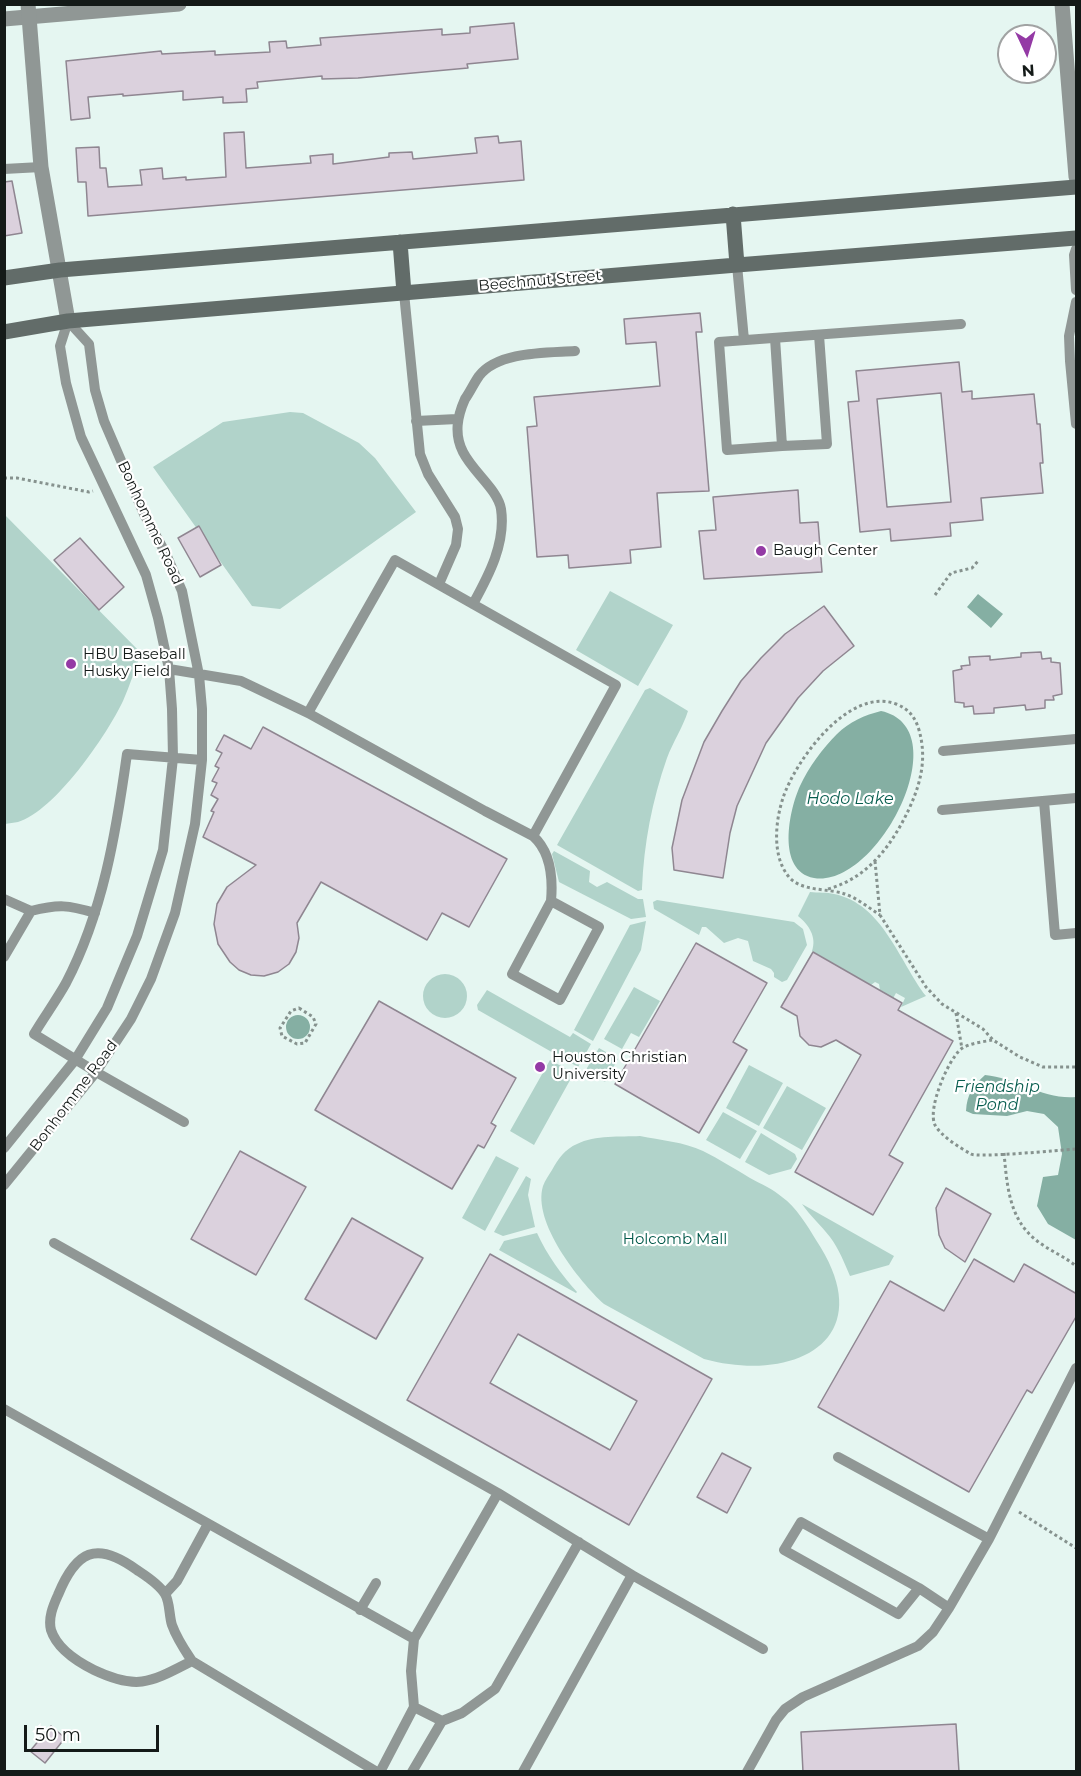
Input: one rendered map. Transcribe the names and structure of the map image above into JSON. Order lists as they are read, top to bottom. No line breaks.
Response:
{"streets":{"main road":["Beechnut Street"],"street":["Bonhomme Road"]},"crossings":[["Beechnut Street","Bonhomme Road"]],"water":["Hodo Lake","Friendship Pond"],"parks":["Holcomb Mall"],"places":["Baugh Center","HBU Baseball Husky Field","Houston Christian University"],"scale_bar":"50 m","north":"bottom"}
